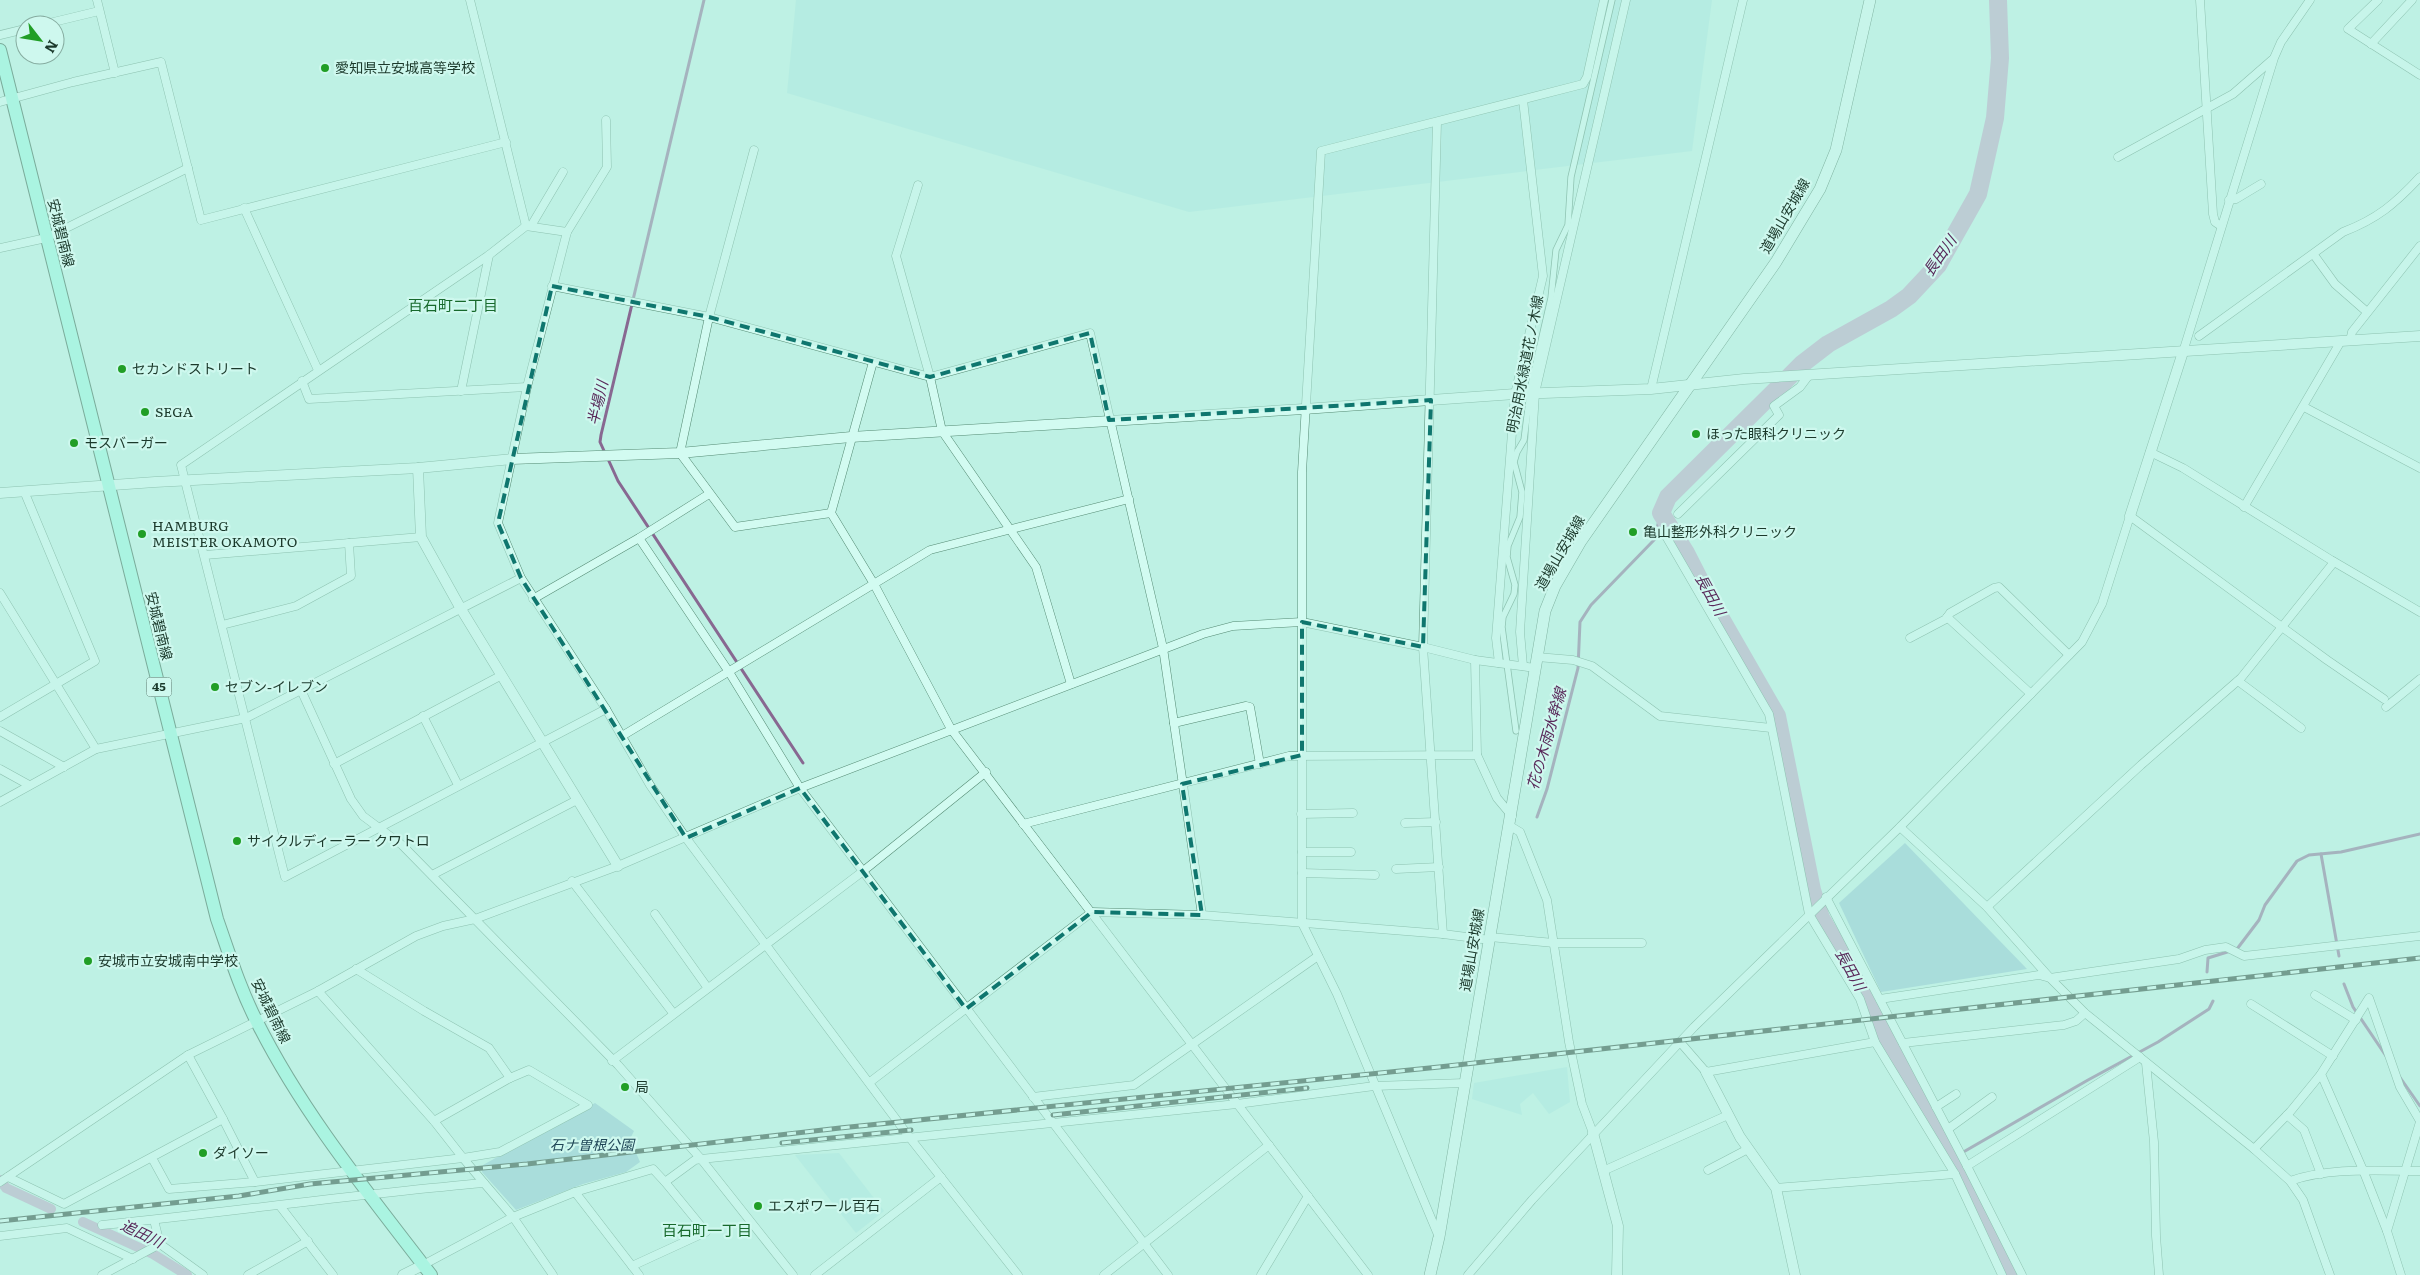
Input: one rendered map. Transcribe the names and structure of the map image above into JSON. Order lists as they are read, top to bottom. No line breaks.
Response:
{"streets":{"main road":["道場山安城線","安城碧南線","45"],"street":["明治用水緑道花ノ木線"]},"districts":["百石町二丁目","百石町一丁目"],"water":["長田川","半場川","花の木雨水幹線","追田川"],"parks":["石ナ曽根公園"],"places":["愛知県立安城高等学校","セカンドストリート","SEGA","ほった眼科クリニック","モスバーガー","亀山整形外科クリニック","HAMBURG MEISTER OKAMOTO","セブン-イレブン","サイクルディーラー クワトロ","安城市立安城南中学校","局","ダイソー","エスポワール百石"],"north":"bottom right"}
